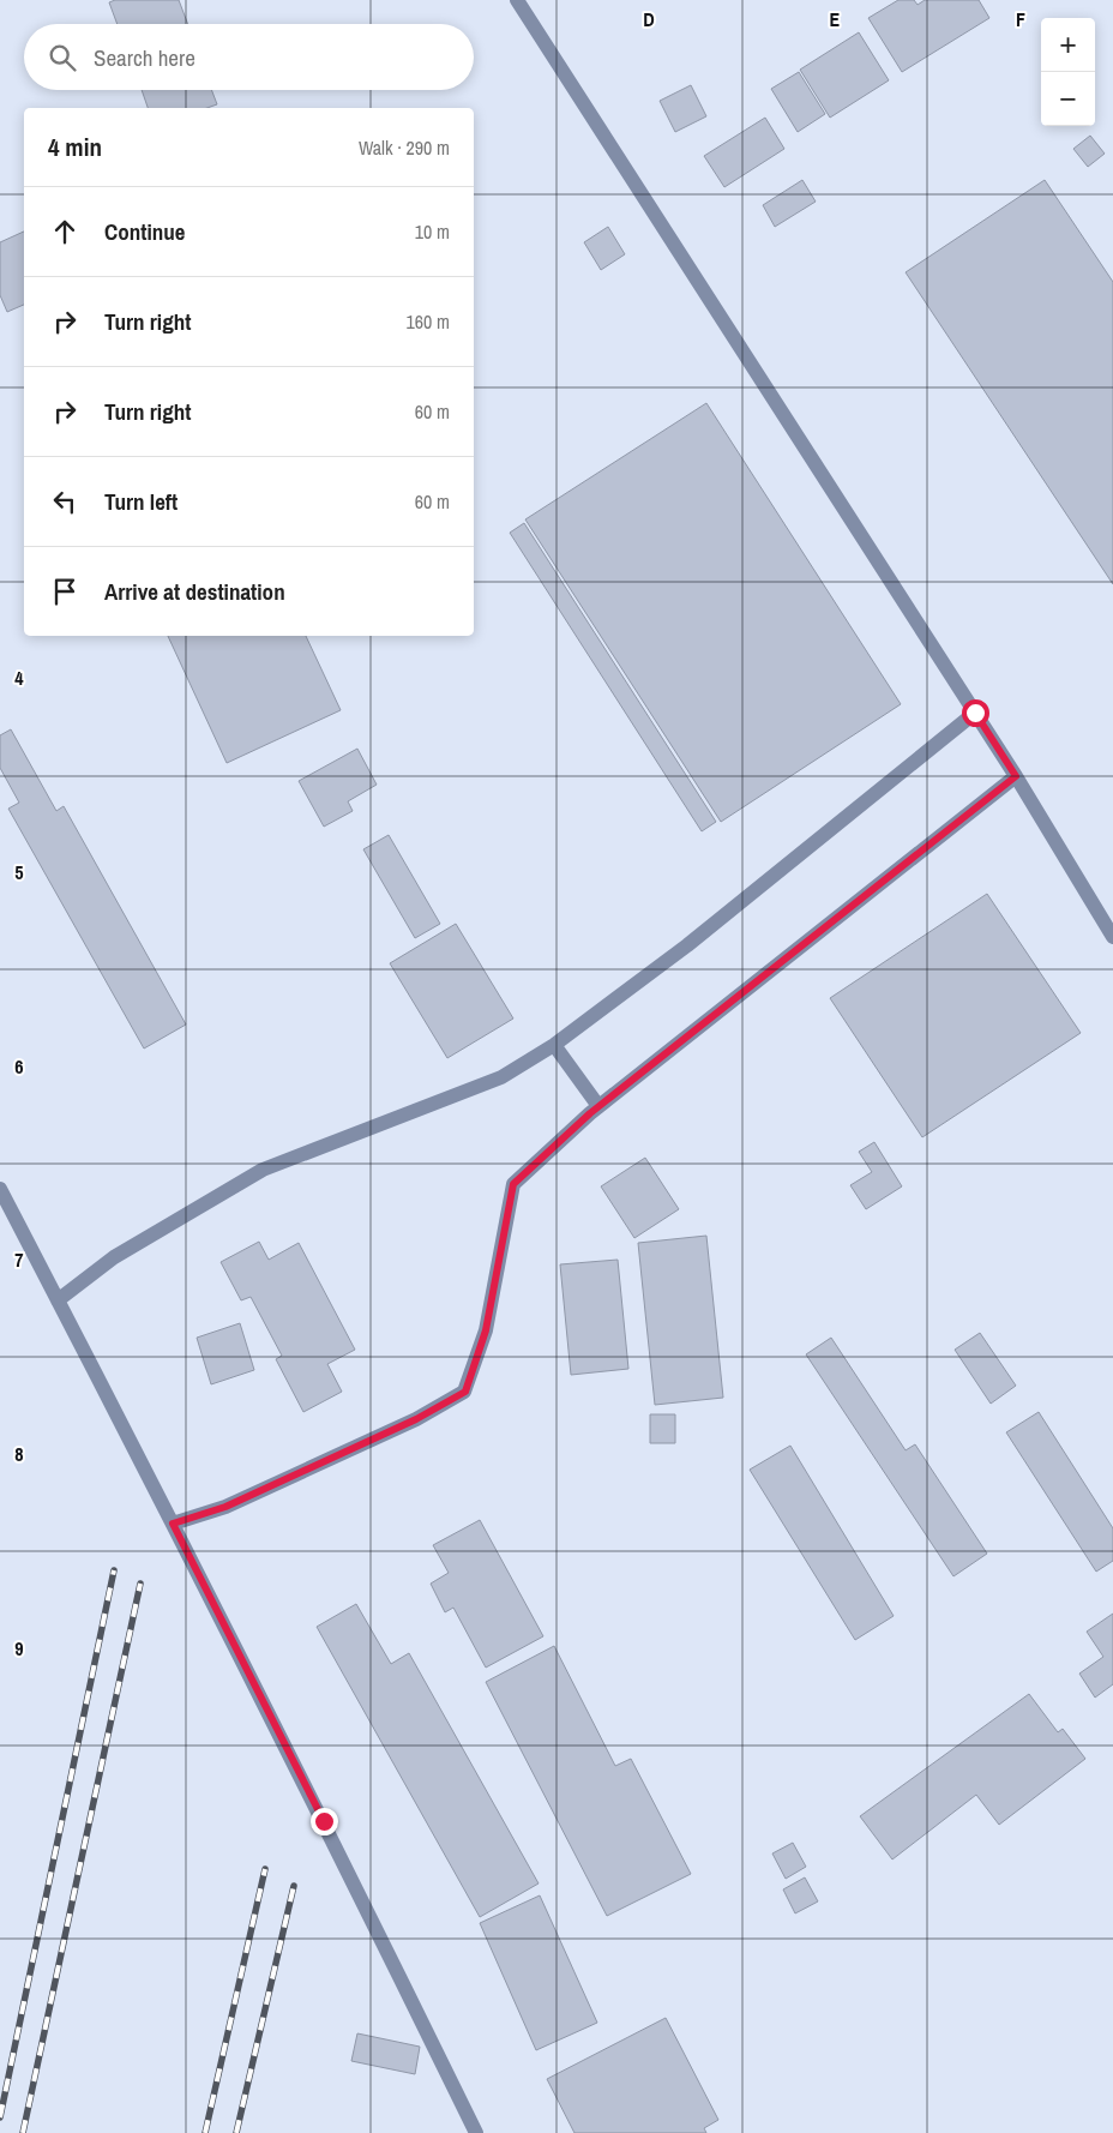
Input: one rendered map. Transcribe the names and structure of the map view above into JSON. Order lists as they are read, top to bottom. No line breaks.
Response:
{"page":{"map_buttons":["+","−"],"search":"Search here","heading":["4 min","Walk · 290 m"],"list":[["Continue","10 m"],["Turn right","160 m"],["Turn right","60 m"],["Turn left","60 m"],"Arrive at destination"]},"grid":{"columns":["D","E","F"],"rows":["4","5","6","7","8","9"]}}
